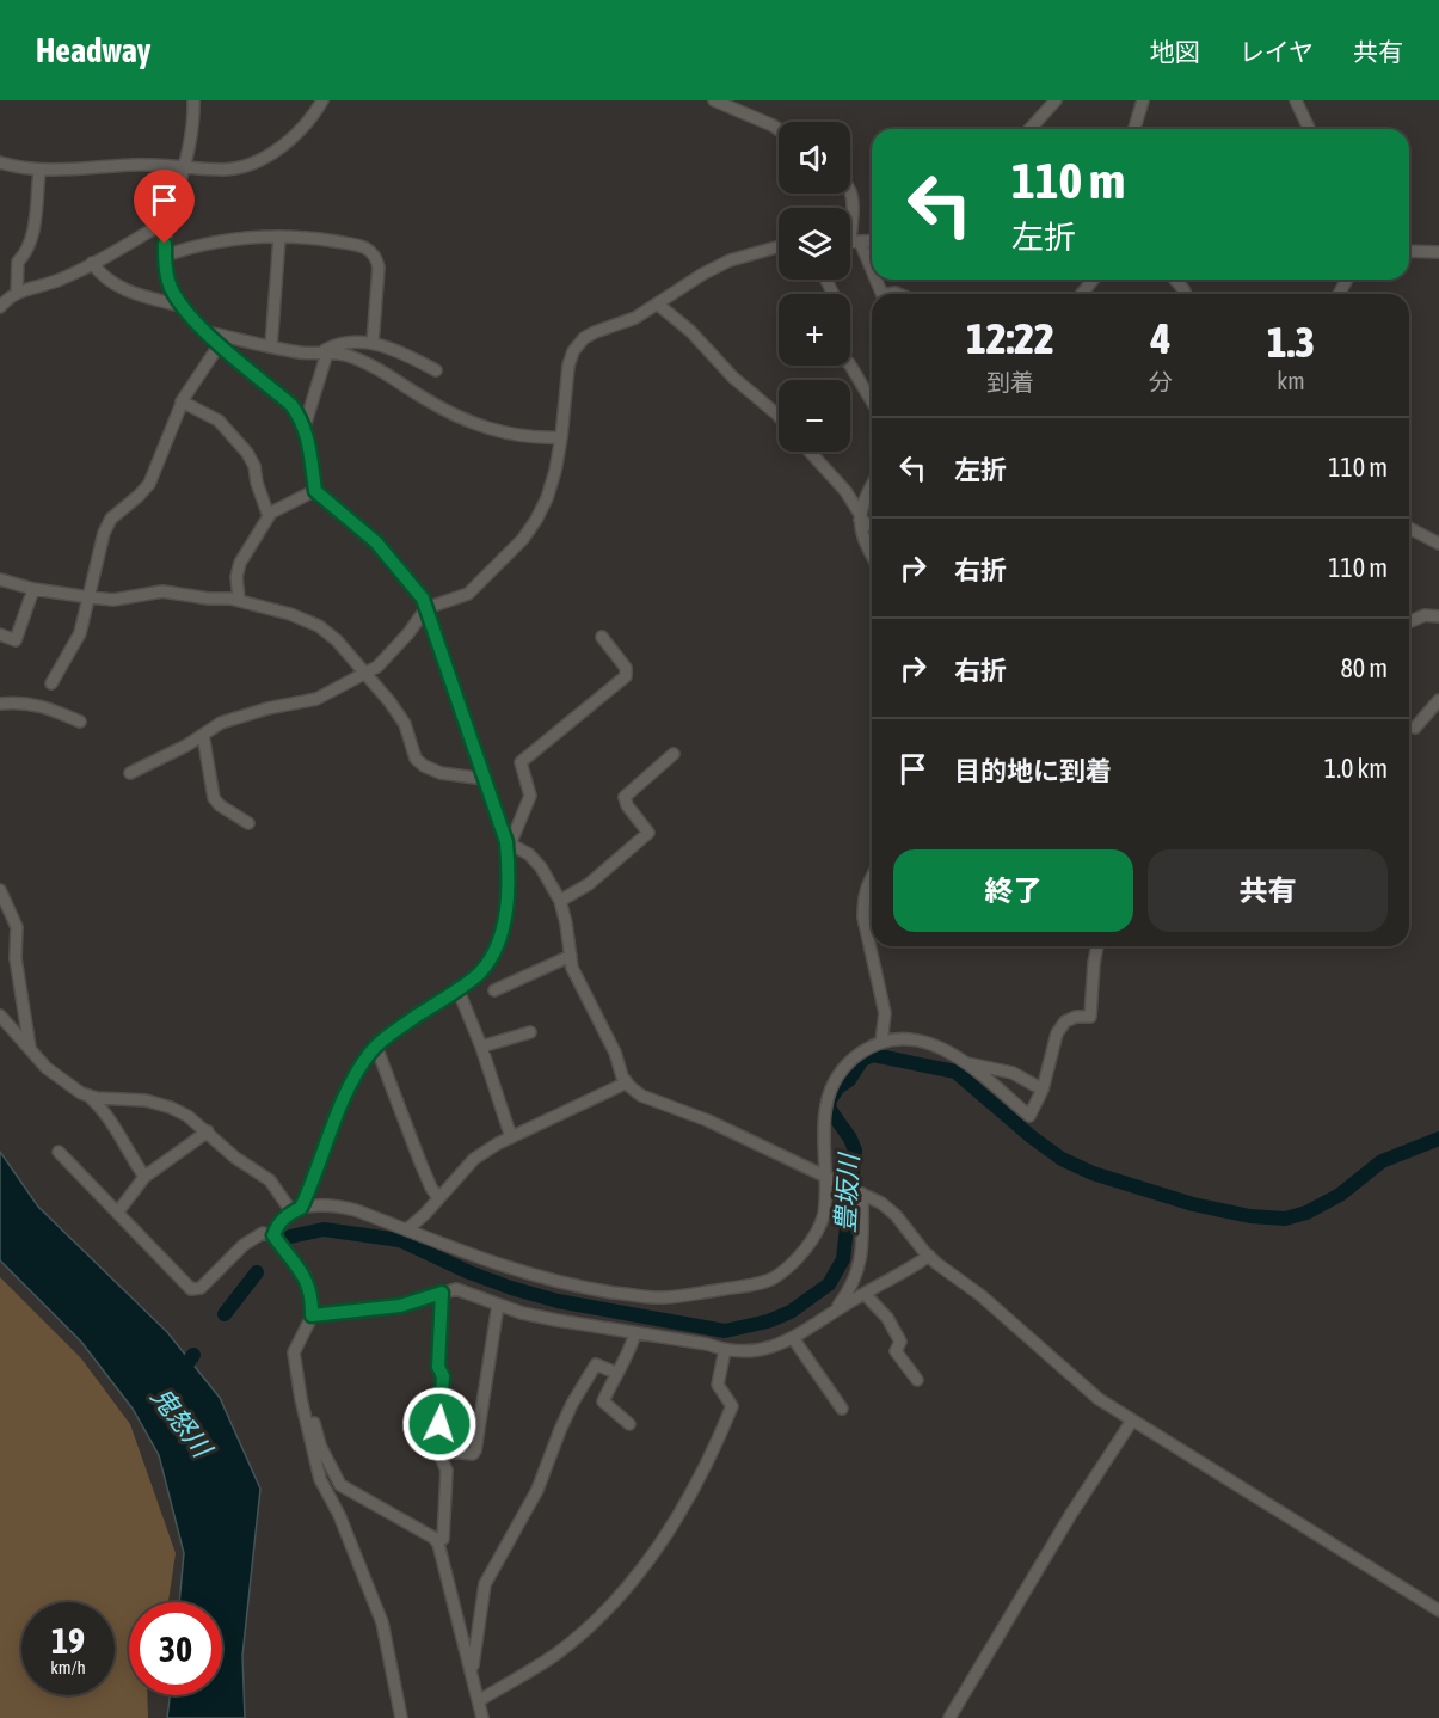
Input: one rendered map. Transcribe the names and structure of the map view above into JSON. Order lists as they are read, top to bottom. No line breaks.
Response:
{"water":["豊坂川","鬼怒川"],"page":{"header":"Headway","nav":["地図","レイヤ","共有"],"map_buttons":["+","−"],"turn":["110 m","左折"],"eta":["12:22","到着","4","分","1.3","km"],"list":[{"name":"左折","value":"110 m"},{"name":"右折","value":"110 m"},{"name":"右折","value":"80 m"},{"name":"目的地に到着","value":"1.0 km"}],"buttons":["終了","共有"],"speed":"19 km/h","limit":"30"}}
